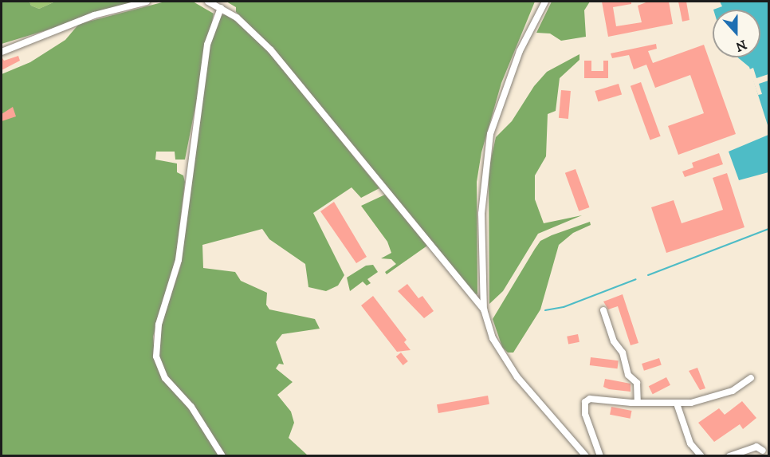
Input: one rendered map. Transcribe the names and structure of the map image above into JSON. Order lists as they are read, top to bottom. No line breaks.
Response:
{"north":"bottom"}
